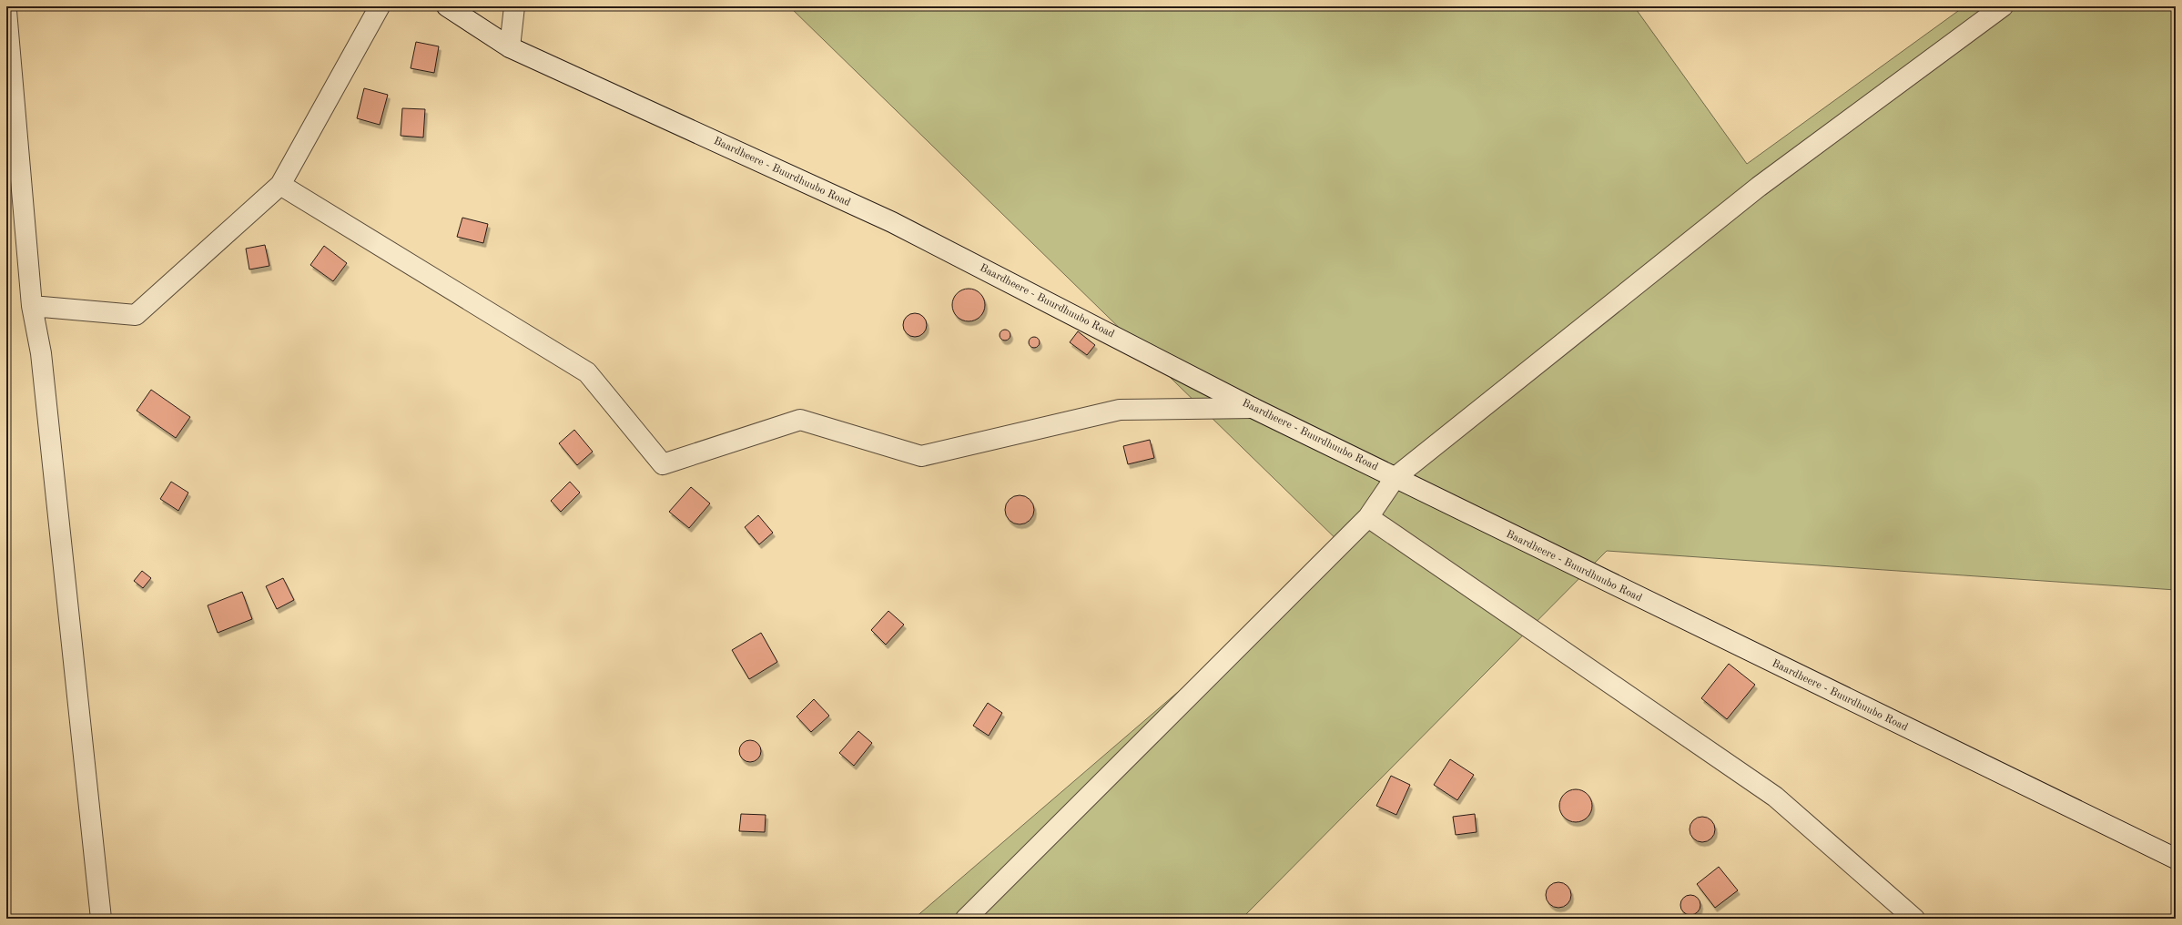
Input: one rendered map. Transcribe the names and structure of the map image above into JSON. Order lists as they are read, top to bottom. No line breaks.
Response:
{"streets":{"street":["Baardheere - Buurdhuubo Road"]}}
